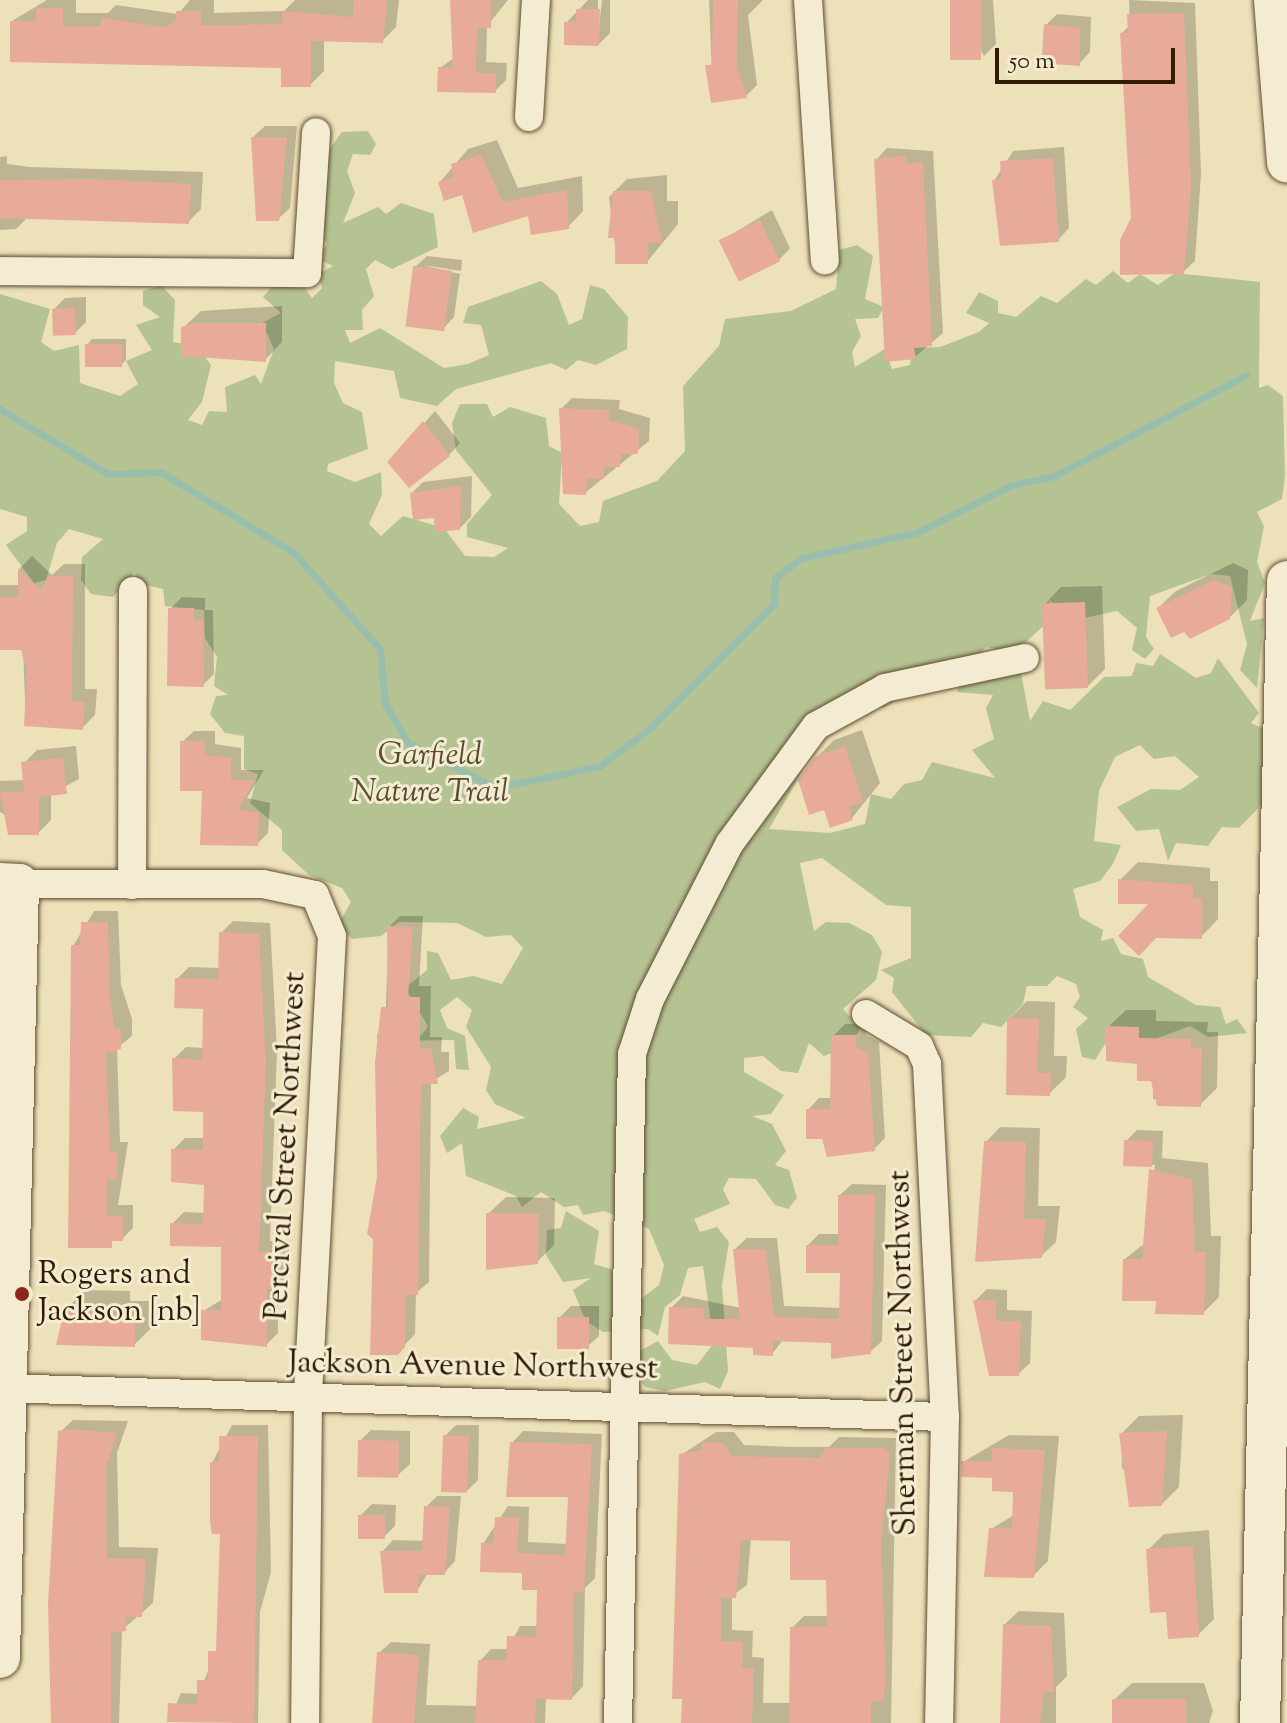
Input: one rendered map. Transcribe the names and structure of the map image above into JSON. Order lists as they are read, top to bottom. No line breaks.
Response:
{"streets":{"street":["Percival Street Northwest","Sherman Street Northwest","Jackson Avenue Northwest"]},"crossings":[["Percival Street Northwest","Jackson Avenue Northwest"],["Sherman Street Northwest","Jackson Avenue Northwest"]],"parks":["Garfield Nature Trail"],"places":["Rogers and Jackson [nb]"],"scale_bar":"50 m"}
